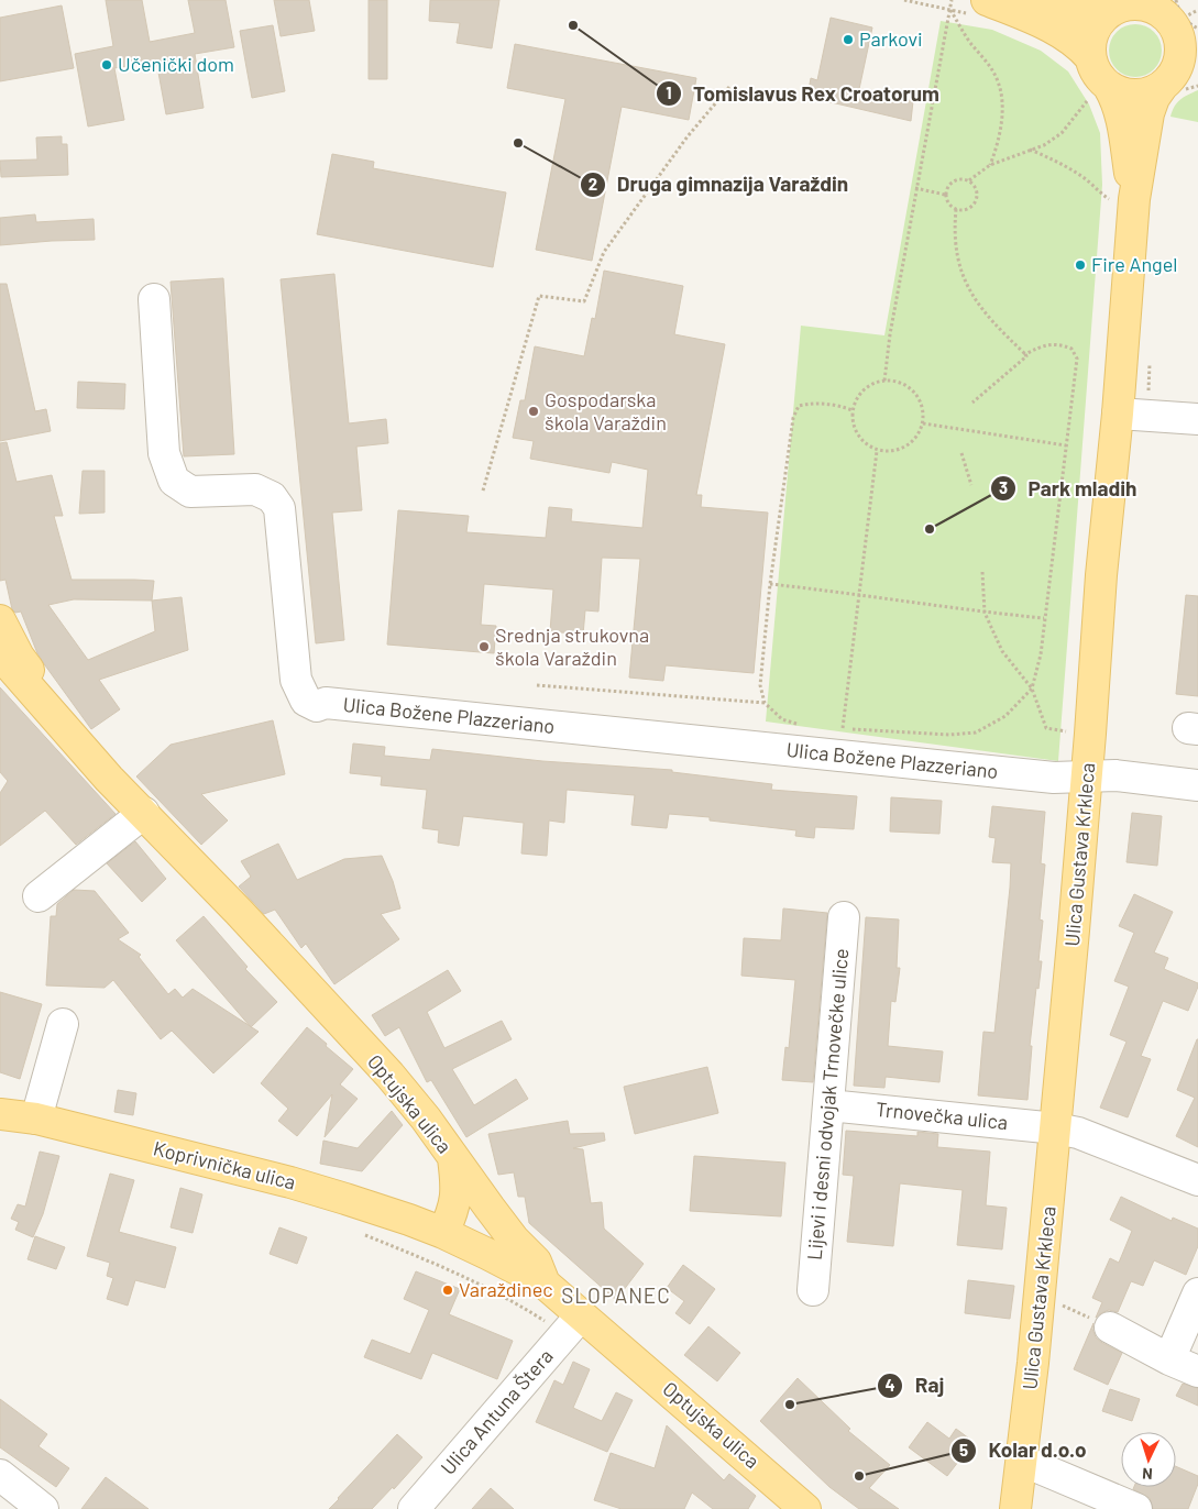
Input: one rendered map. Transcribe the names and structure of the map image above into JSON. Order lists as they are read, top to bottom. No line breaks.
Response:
{"streets":{"main road":["Ulica Gustava Krkleca","Optujska ulica","Koprivnička ulica"],"street":["Ulica Božene Plazzeriano","Lijevi i desni odvojak Trnovečke ulice","Trnovečka ulica","Ulica Antuna Štera"]},"crossings":[["Ulica Božene Plazzeriano","Ulica Gustava Krkleca"],["Ulica Gustava Krkleca","Trnovečka ulica"],["Optujska ulica","Koprivnička ulica"],["Optujska ulica","Ulica Antuna Štera"],["Lijevi i desni odvojak Trnovečke ulice","Trnovečka ulica"]],"districts":["SLOPANEC"],"places":["Tomislavus Rex Croatorum","Parkovi","Učenički dom","Druga gimnazija Varaždin","Fire Angel","Gospodarska škola Varaždin","Park mladih","Srednja strukovna škola Varaždin","Varaždinec","Raj","Kolar d.o.o"],"north":"bottom"}
